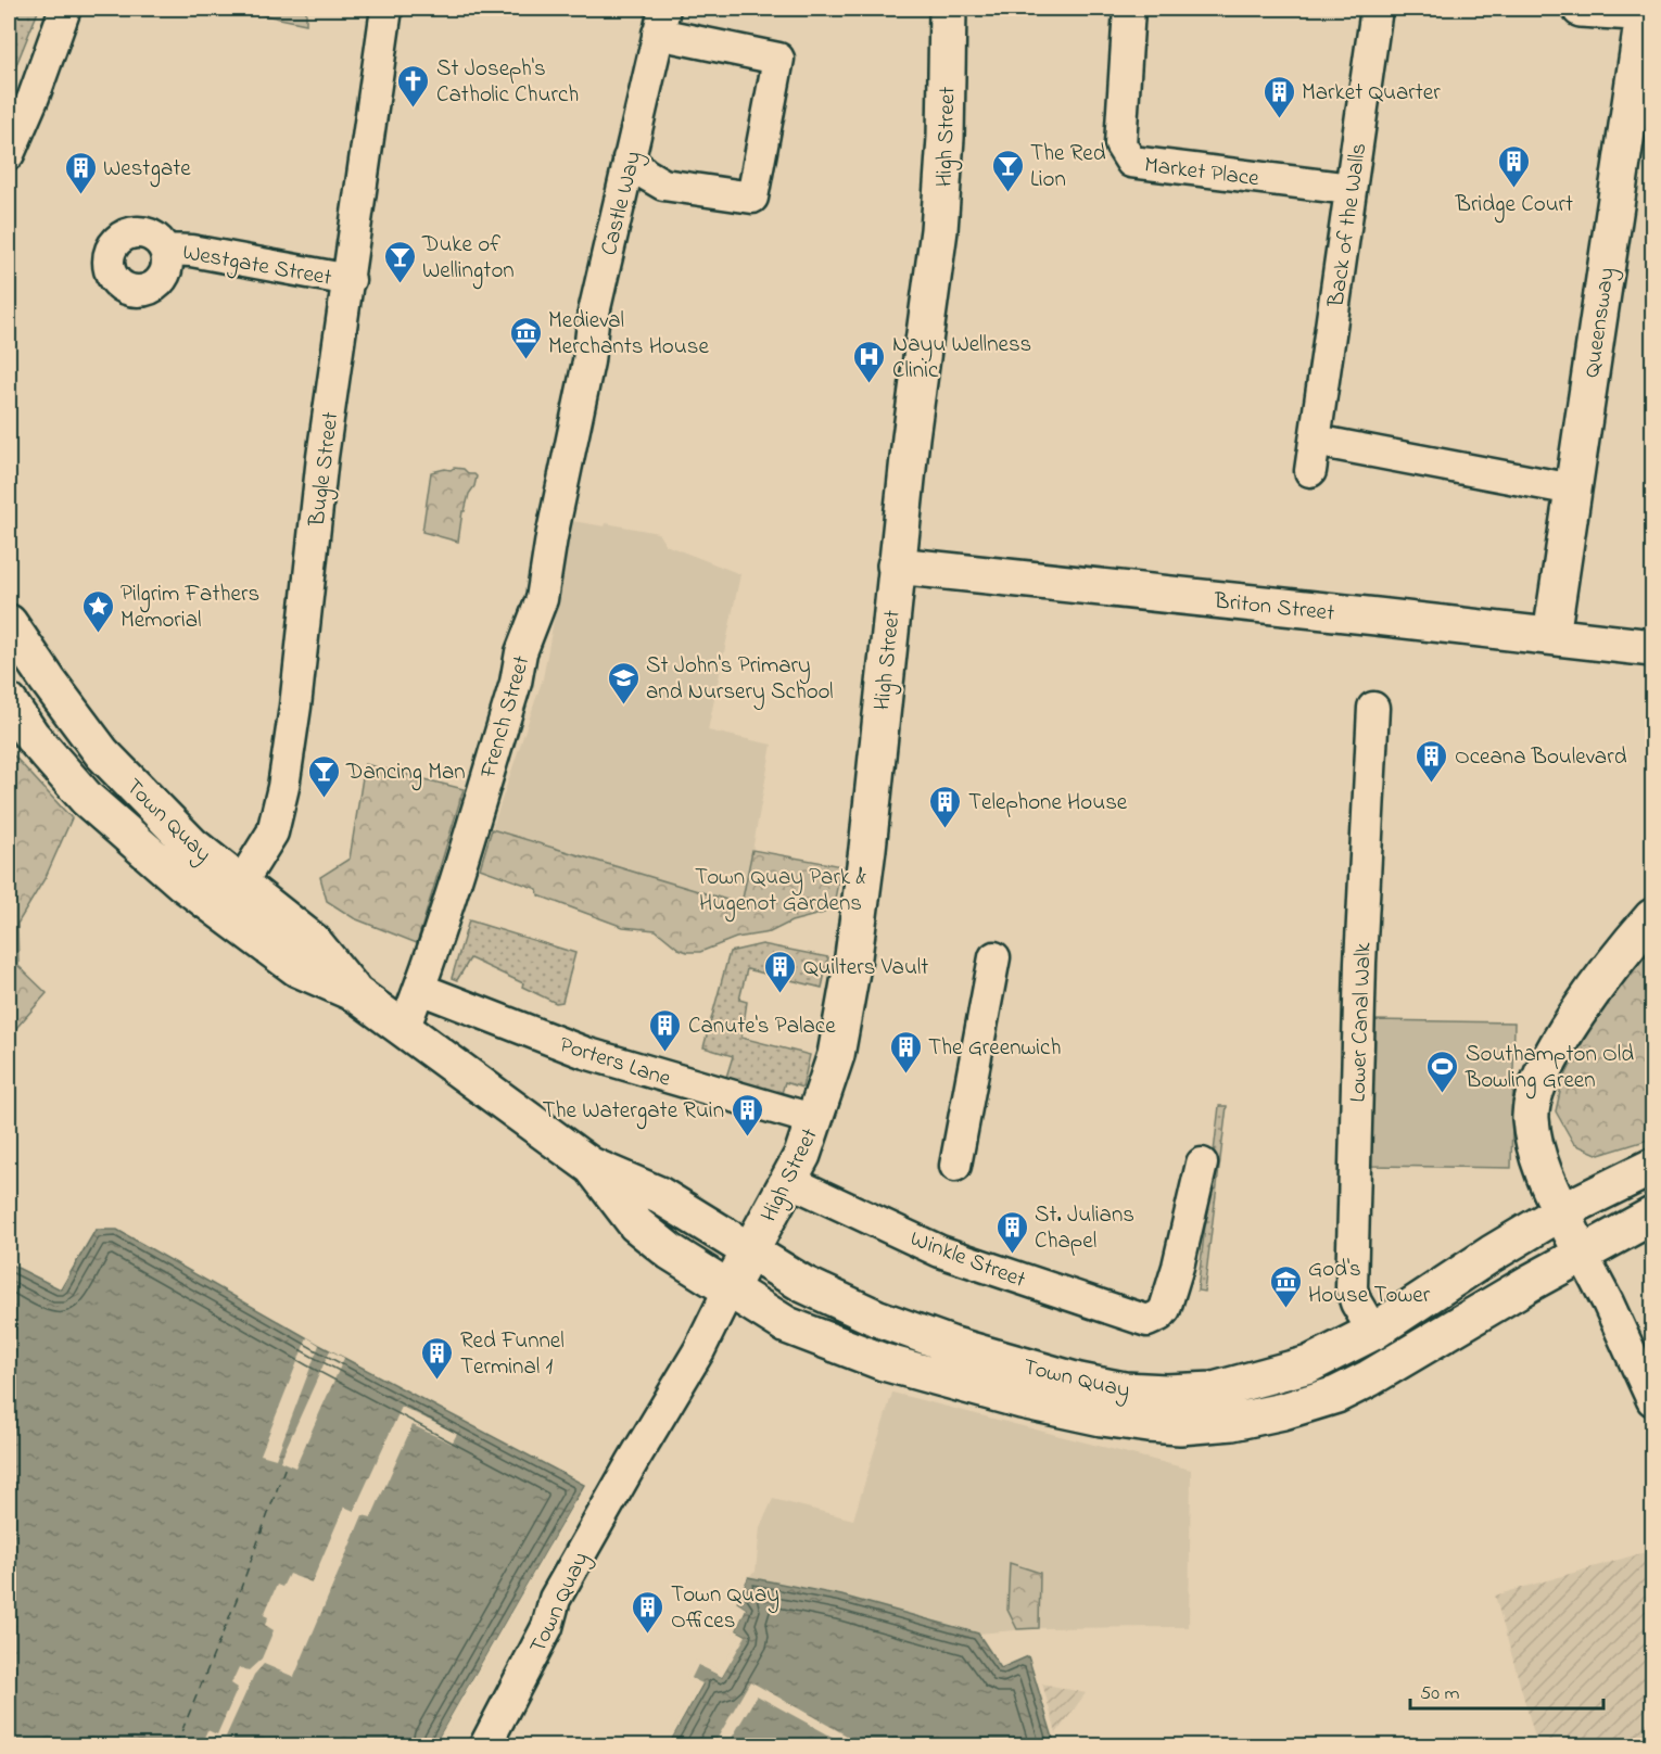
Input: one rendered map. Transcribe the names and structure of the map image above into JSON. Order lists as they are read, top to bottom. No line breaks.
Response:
{"streets":{"main road":["High Street","Queensway","Briton Street","Town Quay"],"street":["Market Place","Castle Way","Back of the Walls","Westgate Street","Bugle Street","French Street","Lower Canal Walk","Porters Lane","Winkle Street"]},"crossings":[["High Street","Briton Street"],["High Street","Town Quay"],["High Street","Porters Lane"],["High Street","Winkle Street"],["Market Place","Back of the Walls"],["Castle Way","French Street"],["Westgate Street","Bugle Street"],["Queensway","Briton Street"],["Bugle Street","Town Quay"],["French Street","Town Quay"],["French Street","Porters Lane"],["Town Quay","Lower Canal Walk"]],"parks":["Town Quay Park & Hugenot Gardens"],"places":{"church":["St Joseph's Catholic Church"],"building":["Market Quarter","Bridge Court","Westgate","Oceana Boulevard","Telephone House","Quilters Vault","Canute's Palace","The Greenwich","The Watergate Ruin","St. Julians Chapel","Red Funnel Terminal 1","Town Quay Offices"],"bar":["The Red Lion","Duke of Wellington","Dancing Man"],"museum":["Medieval Merchants House","God's House Tower"],"hospital":["Nayu Wellness Clinic"],"place":["Pilgrim Fathers Memorial"],"school or university":["St John's Primary and Nursery School"],"sports":["Southampton Old Bowling Green"]},"scale_bar":"50 m"}
